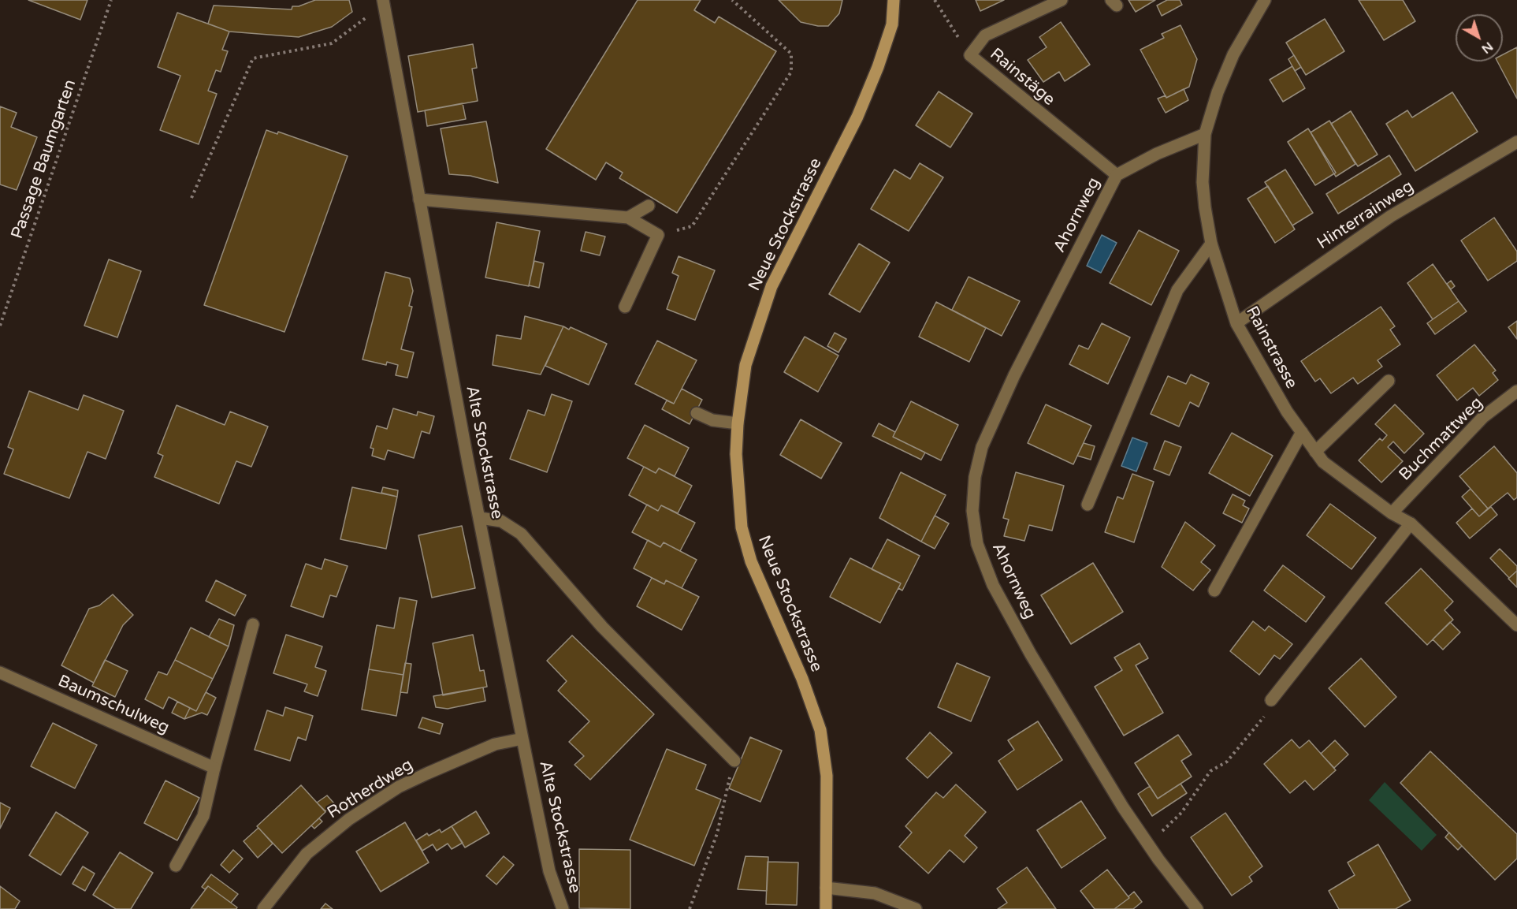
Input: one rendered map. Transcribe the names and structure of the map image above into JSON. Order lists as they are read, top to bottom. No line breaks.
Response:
{"streets":{"street":["Rainstäge","Ahornweg","Hinterrainweg","Neue Stockstrasse","Rainstrasse","Buchmattweg","Alte Stockstrasse","Baumschulweg","Rotherdweg"],"path":["Passage Baumgarten"]},"crossings":[["Rainstäge","Ahornweg"],["Ahornweg","Rainstrasse"],["Hinterrainweg","Rainstrasse"],["Rainstrasse","Buchmattweg"],["Alte Stockstrasse","Rotherdweg"]],"north":"bottom right"}
